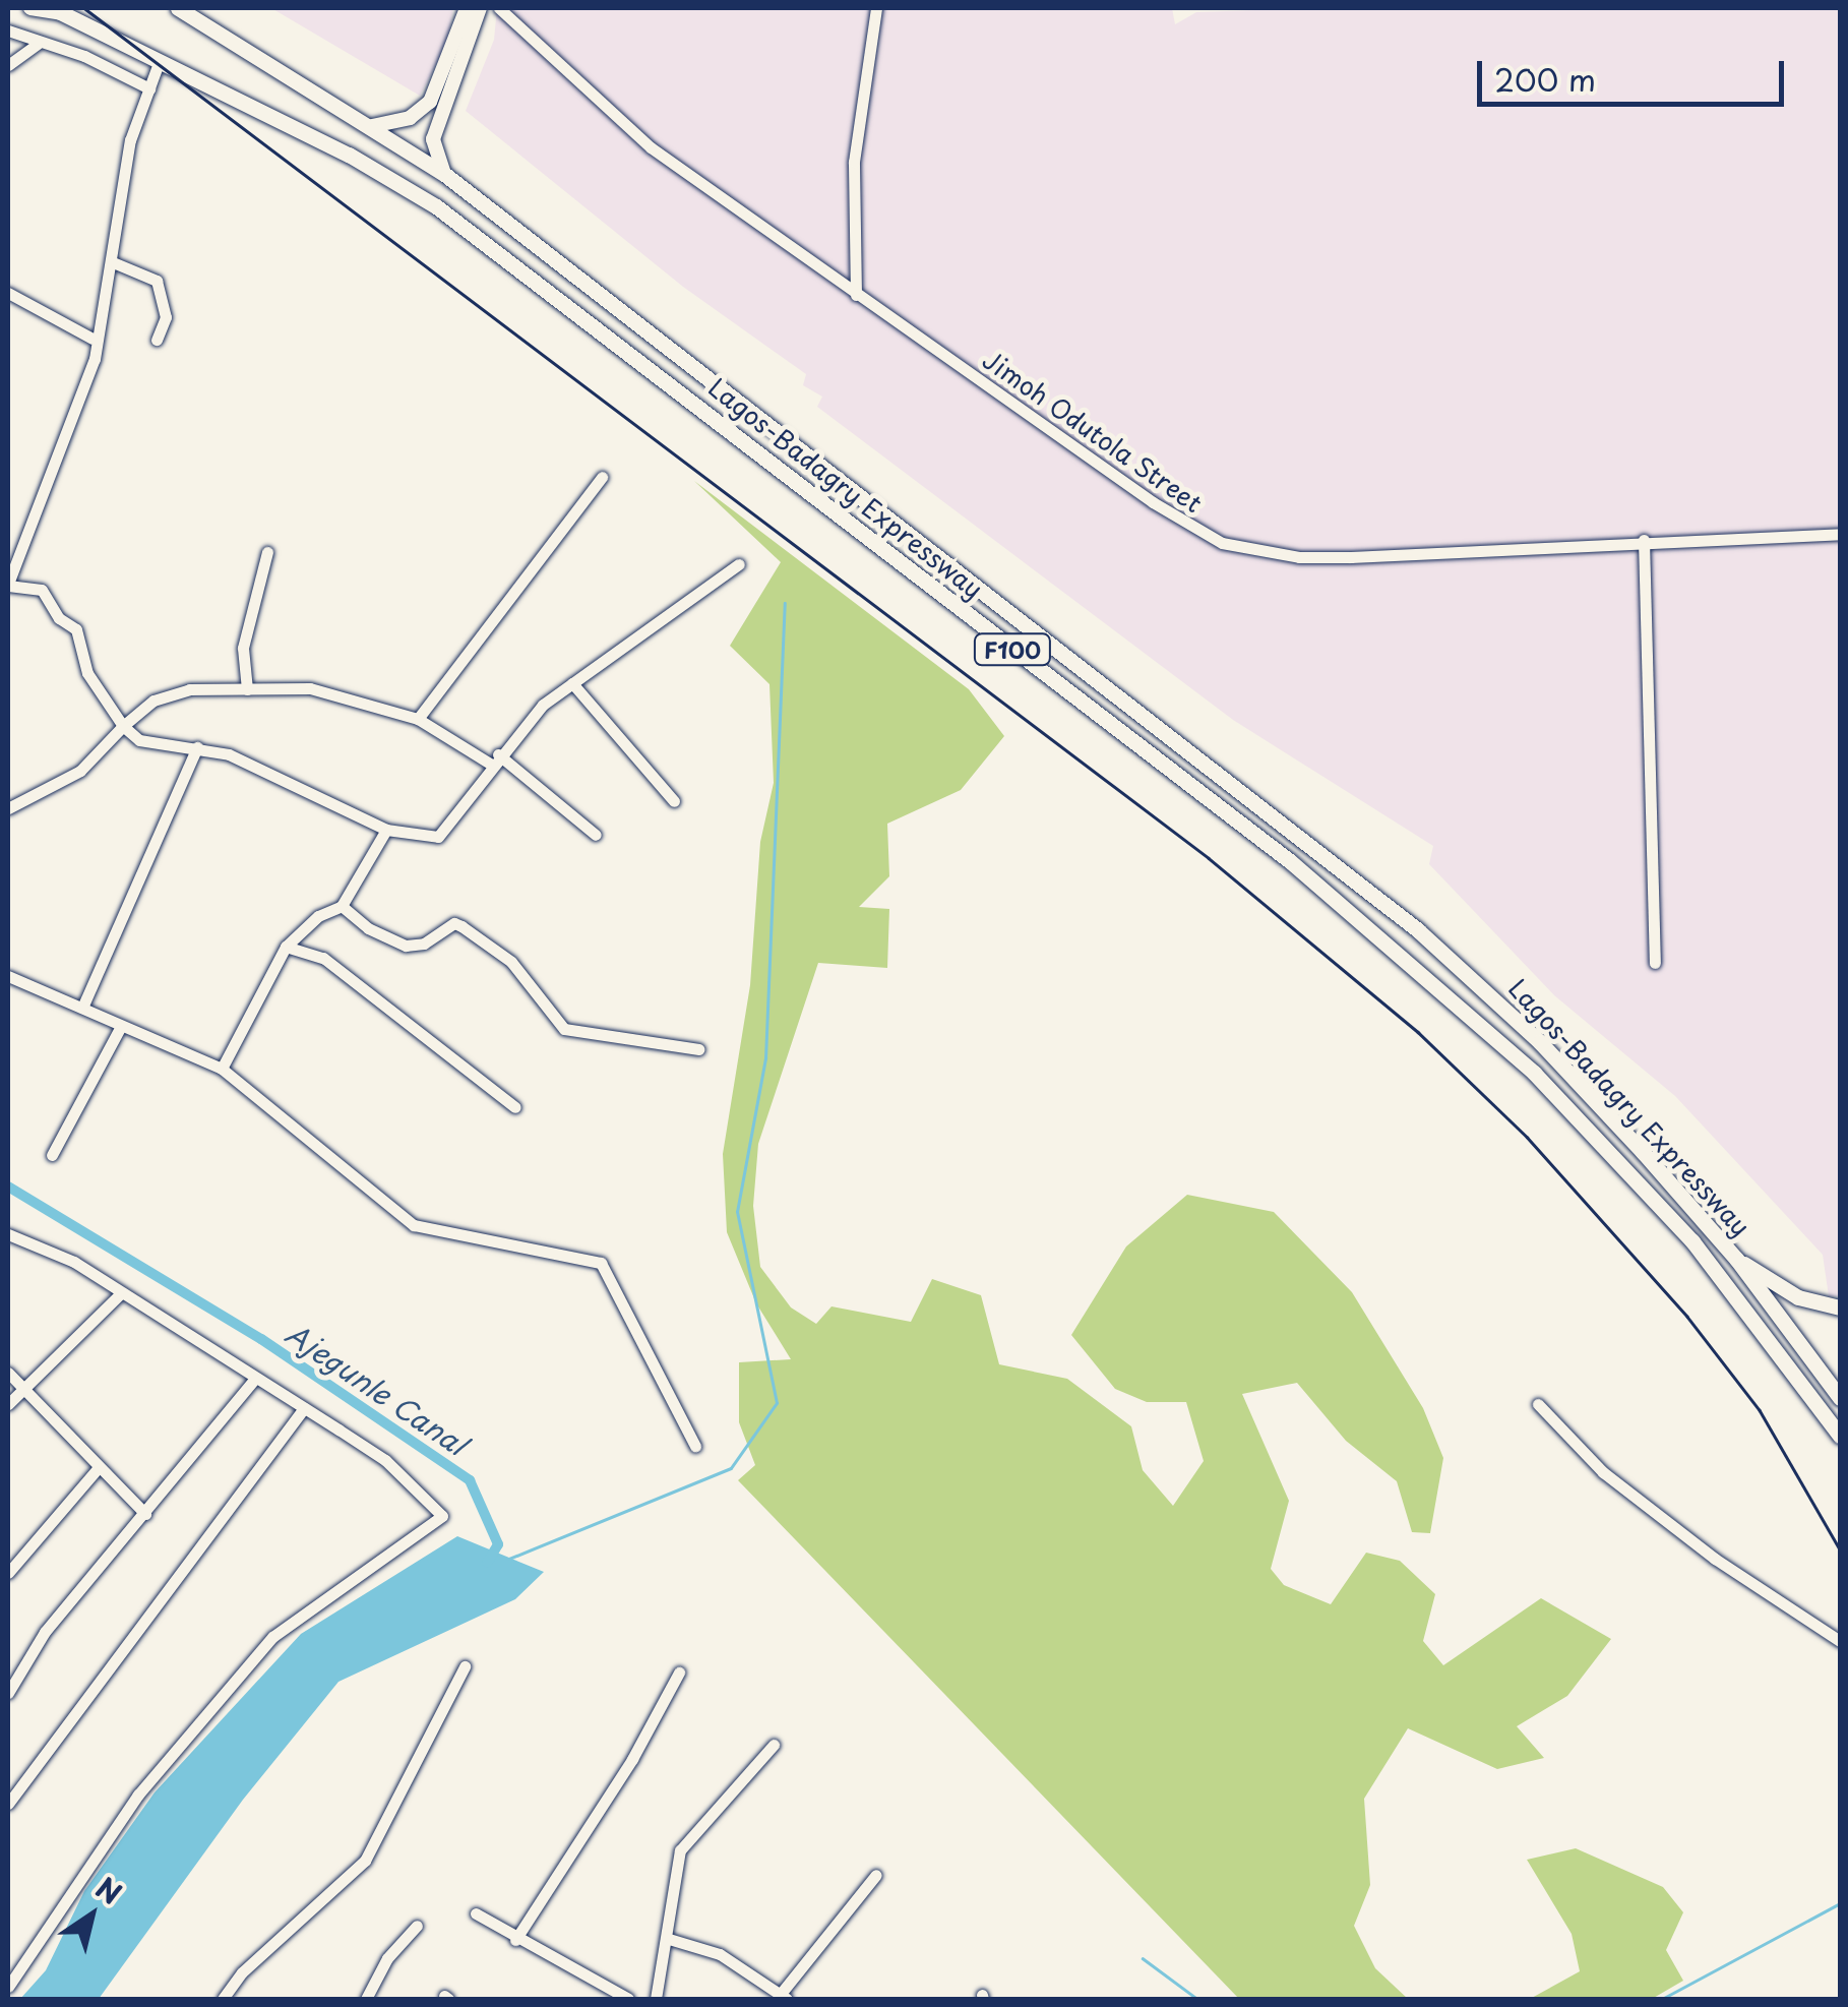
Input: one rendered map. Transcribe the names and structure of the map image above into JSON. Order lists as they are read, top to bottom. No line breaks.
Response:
{"streets":{"highway":["Lagos-Badagry Expressway","F100"],"street":["Jimoh Odutola Street"]},"water":["Ajegunle Canal"],"scale_bar":"200 m","north":"top right"}
